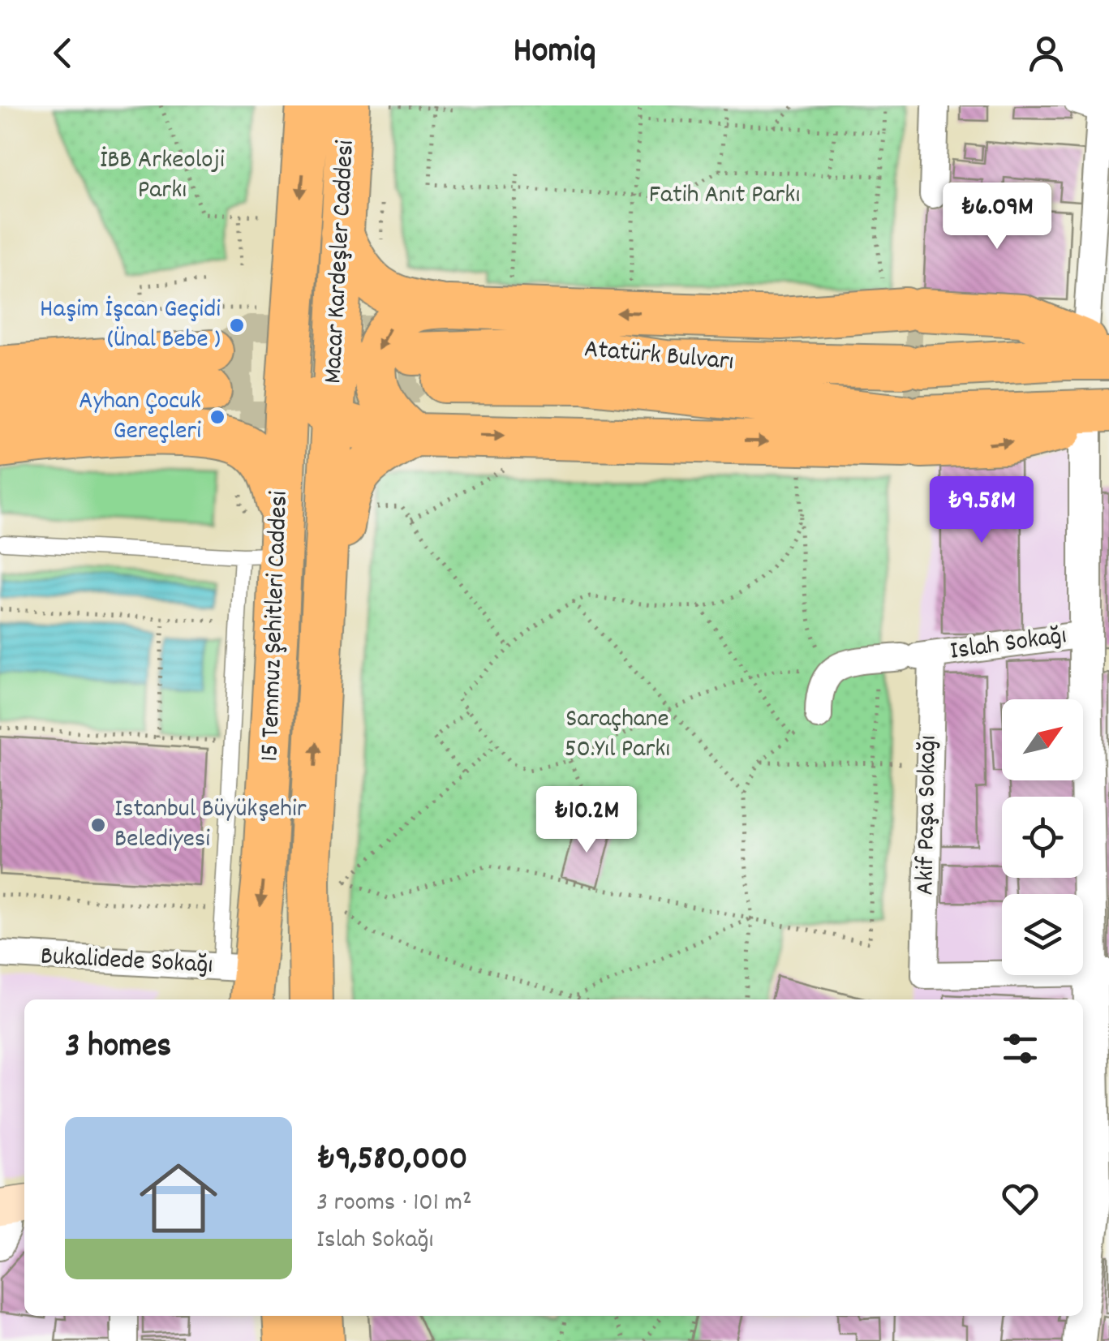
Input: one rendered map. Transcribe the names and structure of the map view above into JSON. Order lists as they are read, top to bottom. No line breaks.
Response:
{"streets":{"main road":["Macar Kardeşler Caddesi","Atatürk Bulvarı","15 Temmuz Şehitleri Caddesi"],"street":["Islah Sokağı","Akif Paşa Sokağı","Bukalidede Sokağı"]},"crossings":[["Macar Kardeşler Caddesi","15 Temmuz Şehitleri Caddesi"],["15 Temmuz Şehitleri Caddesi","Bukalidede Sokağı"],["Islah Sokağı","Akif Paşa Sokağı"]],"parks":["İBB Arkeoloji Parkı","Fatih Anıt Parkı","Saraçhane 50.Yıl Parkı"],"places":["Haşim İşcan Geçidi (Ünal Bebe )","Ayhan Çocuk Gereçleri","Istanbul Büyükşehir Belediyesi"],"north":"top right","page":{"header":"Homiq","price":["₺6.09M","₺9.58M","₺10.2M"],"heading":"3 homes","list":[{"name":"₺9,580,000","note":"3 rooms · 101 m² · Islah Sokağı"}]}}
